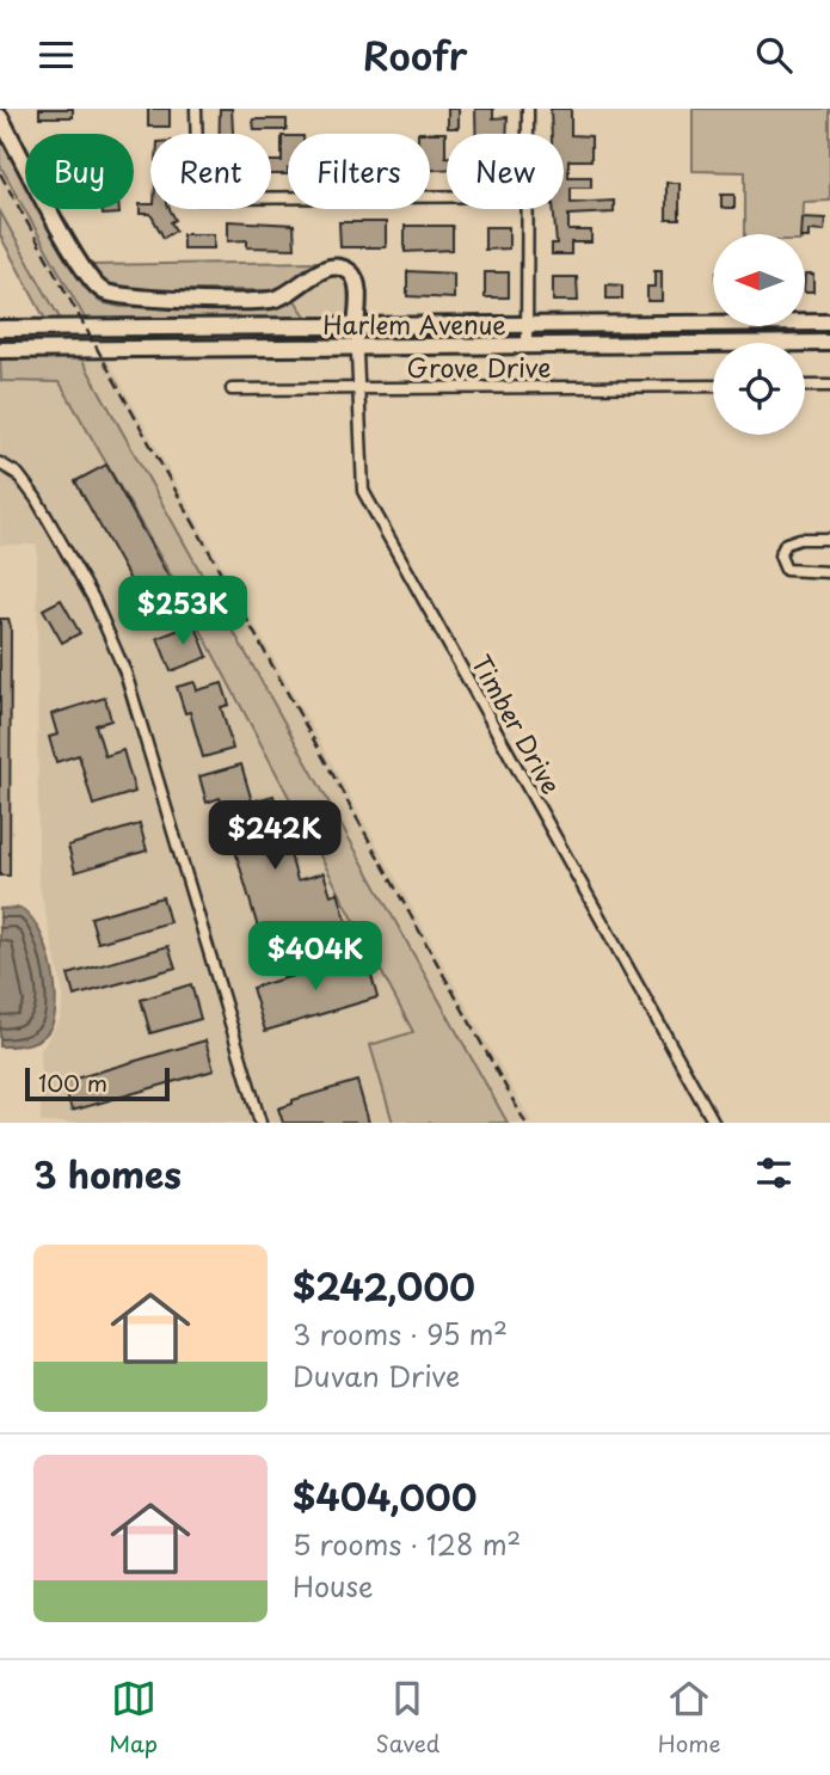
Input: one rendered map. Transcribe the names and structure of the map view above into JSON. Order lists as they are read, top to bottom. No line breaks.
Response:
{"streets":{"main road":["Harlem Avenue"],"street":["Grove Drive","Timber Drive"]},"crossings":[["Harlem Avenue","Timber Drive"],["Grove Drive","Timber Drive"]],"scale_bar":"100 m","north":"left","page":{"header":"Roofr","chip":["Buy","Rent","Filters","New"],"price":["$253K","$242K","$404K"],"scale":"100 m","heading":"3 homes","list":[{"name":"$242,000","note":"3 rooms · 95 m² · Duvan Drive"},{"name":"$404,000","note":"5 rooms · 128 m² · House"}],"tabs":["Map","Saved","Home"]}}
